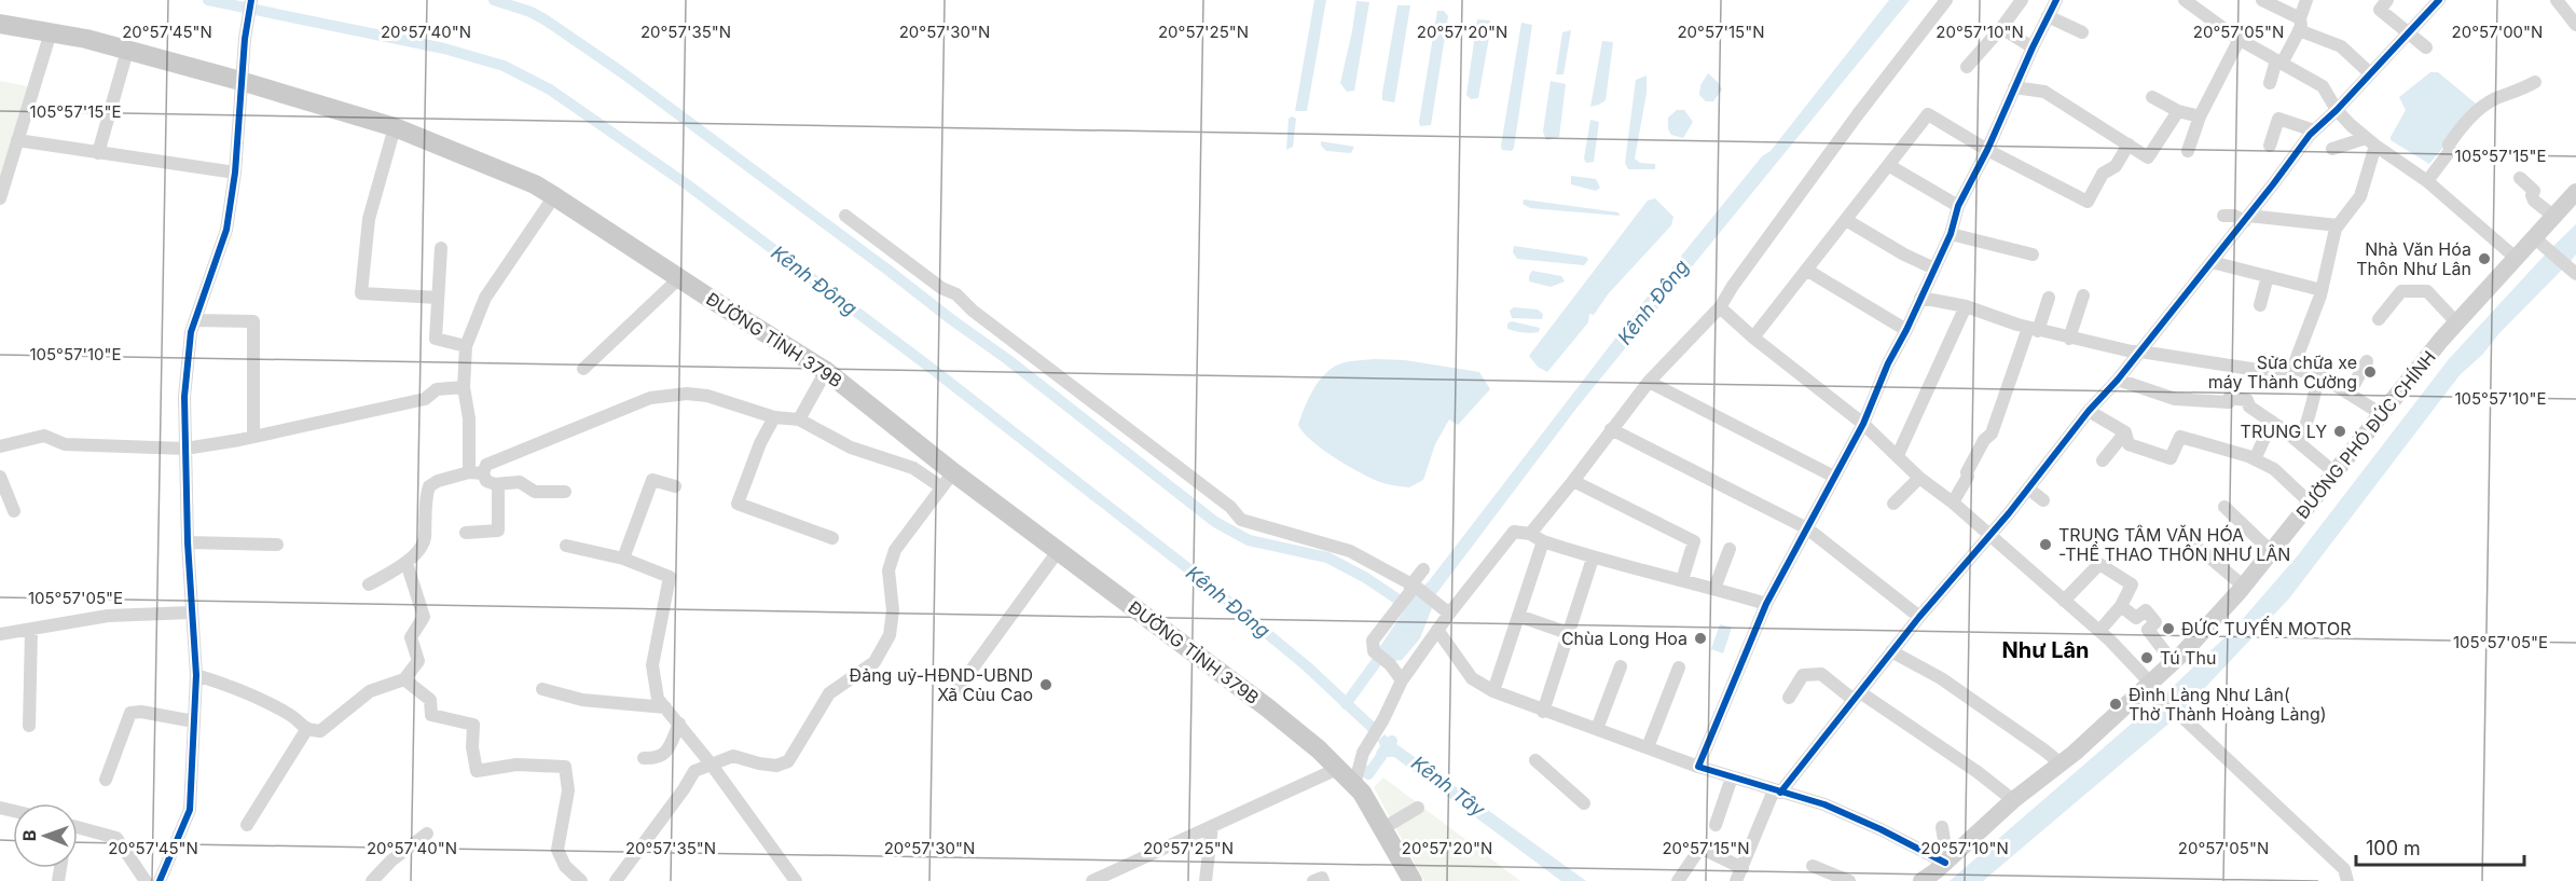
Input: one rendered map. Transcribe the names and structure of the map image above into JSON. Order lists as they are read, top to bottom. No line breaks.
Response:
{"streets":{"main road":["ĐƯỜNG TỈNH 379B","ĐƯỜNG PHÓ ĐỨC CHÍNH"]},"districts":["Như Lân"],"water":["Kênh Đông","Kênh Tây"],"places":["Nhà Văn Hóa Thôn Như Lân","Sửa chữa xe máy Thành Cường","TRUNG LY","TRUNG TÂM VĂN HÓA -THỂ THAO THÔN NHƯ LÂN","ĐỨC TUYẾN MOTOR","Chùa Long Hoa","Tú Thu","Đảng uỷ-HĐND-UBND Xã Củu Cao","Đình Làng Như Lân( Thờ Thành Hoàng Làng)"],"scale_bar":"100 m","north":"left","coordinates":["20°57'45\"N","20°57'40\"N","20°57'35\"N","20°57'30\"N","20°57'25\"N","20°57'20\"N","20°57'15\"N","20°57'10\"N","20°57'05\"N","20°57'00\"N","105°57'15\"E","105°57'10\"E","105°57'05\"E"]}
